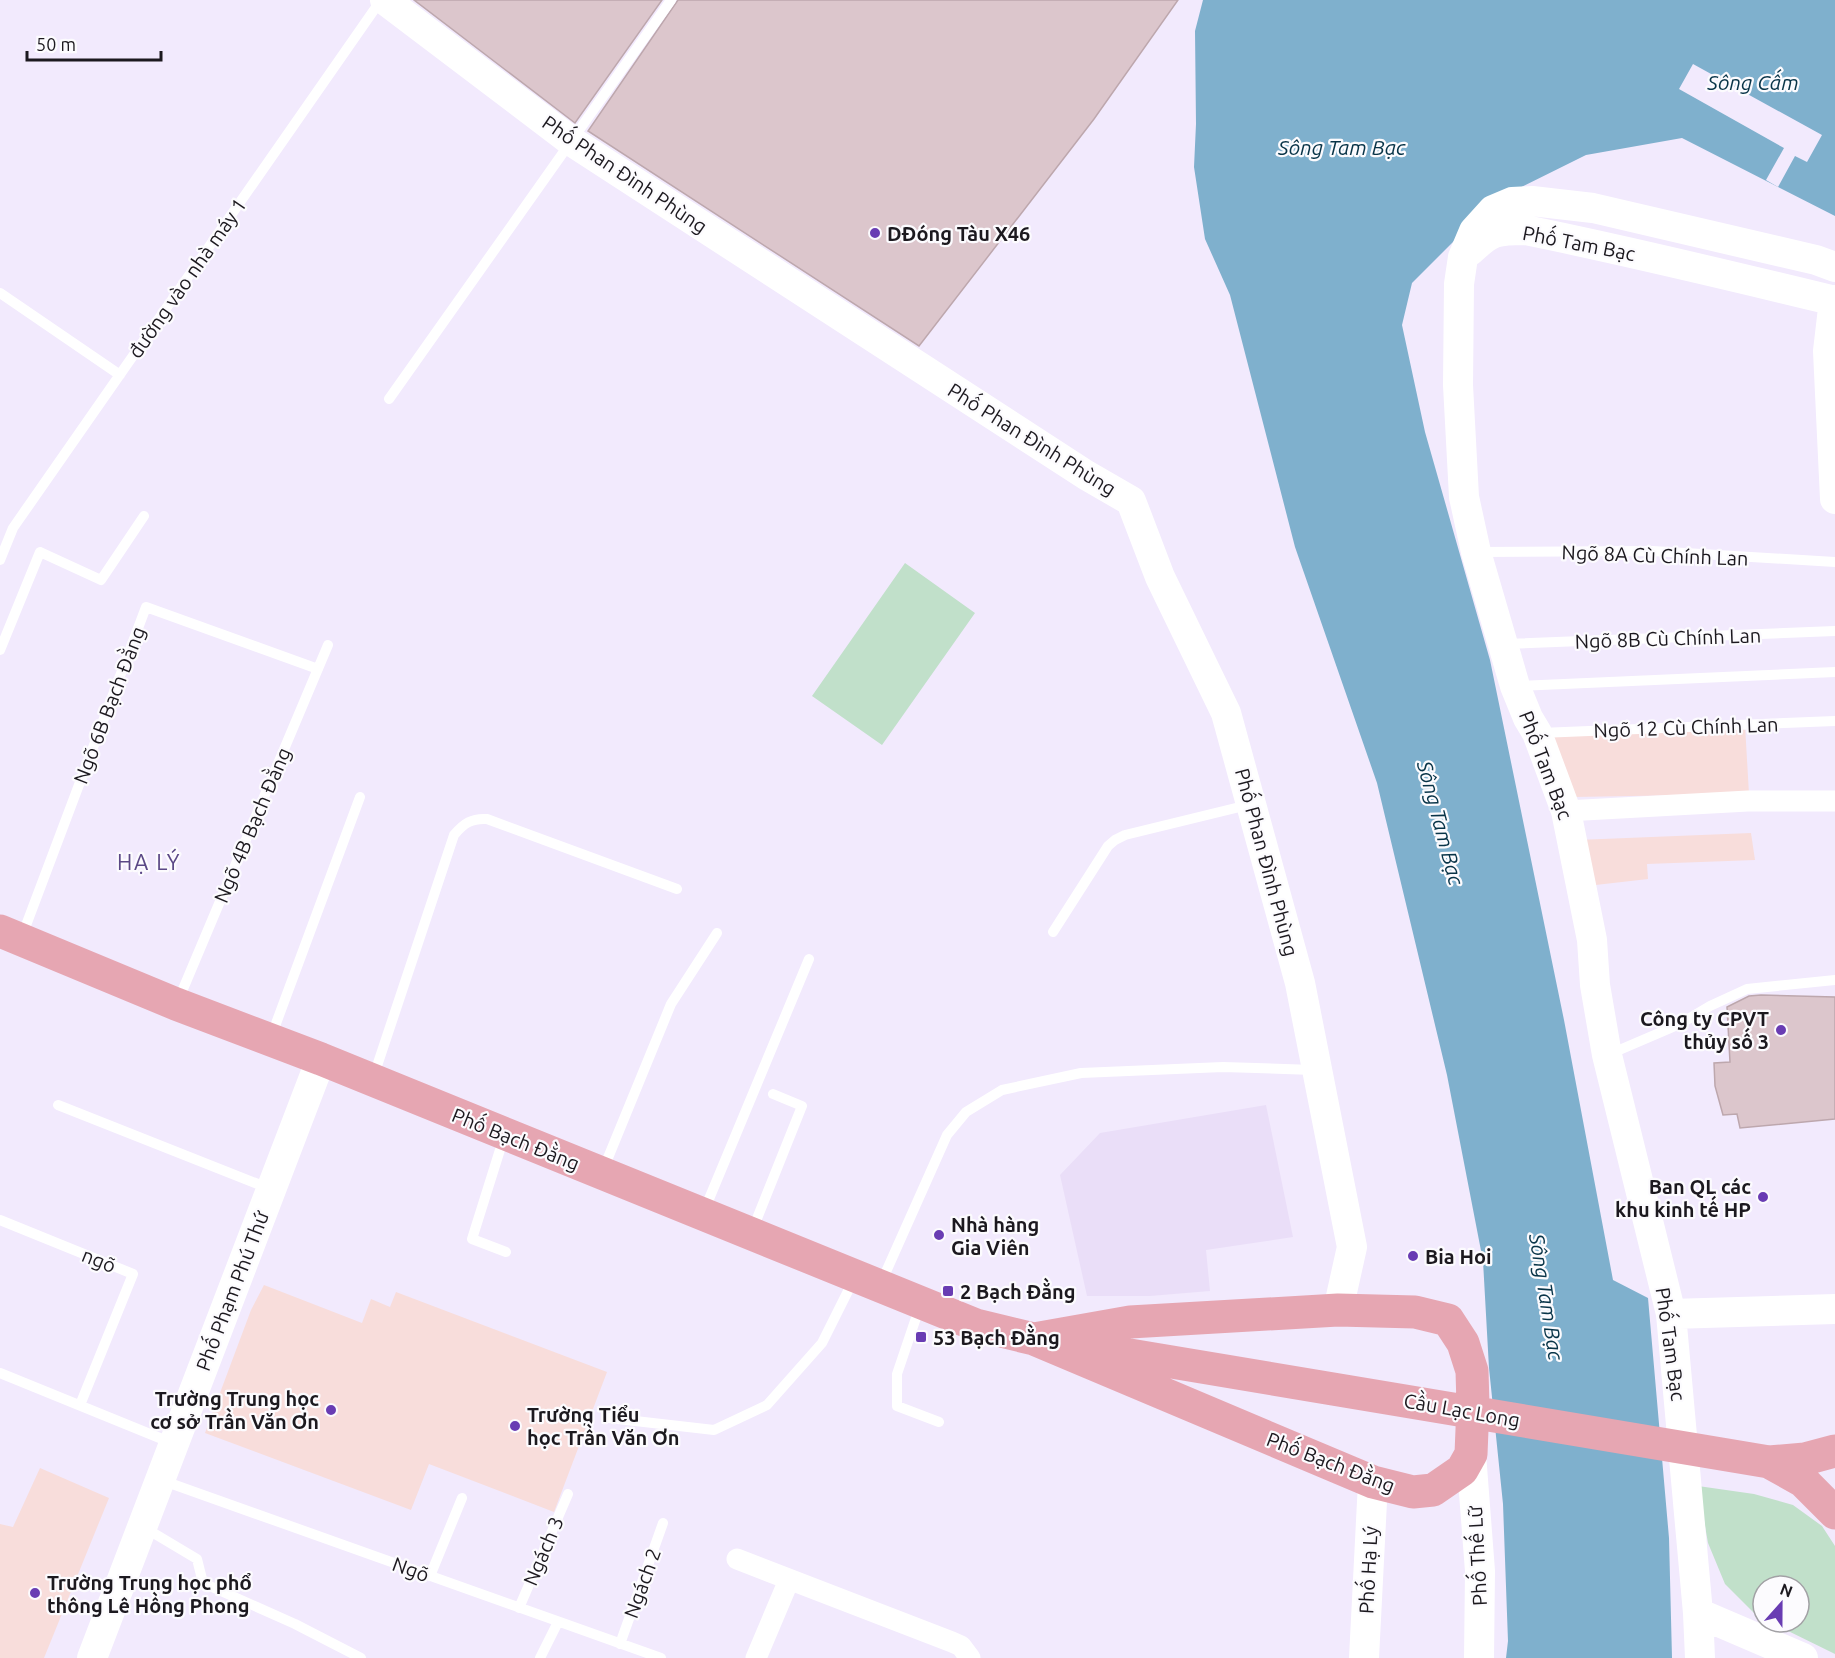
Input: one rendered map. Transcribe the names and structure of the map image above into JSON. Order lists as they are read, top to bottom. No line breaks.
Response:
{"streets":{"main road":["Phố Bạch Đằng","Cầu Lạc Long"],"street":["Phố Phan Đình Phùng","Phố Tam Bạc","Phố Phạm Phú Thứ","Phố Thế Lữ","Phố Hạ Lý"],"lane":["đường vào nhà máy 1","Ngõ 8A Cù Chính Lan","Ngõ 8B Cù Chính Lan","Ngõ 6B Bạch Đằng","Ngõ 12 Cù Chính Lan","Ngõ 4B Bạch Đằng","ngõ","Ngách 3","Ngõ","Ngách 2"]},"crossings":[["Phố Phan Đình Phùng","đường vào nhà máy 1"],["Phố Phan Đình Phùng","Phố Bạch Đằng"],["Phố Tam Bạc","Ngõ 8A Cù Chính Lan"],["Phố Tam Bạc","Ngõ 8B Cù Chính Lan"],["Phố Tam Bạc","Ngõ 12 Cù Chính Lan"],["Ngõ 6B Bạch Đằng","Ngõ 4B Bạch Đằng"],["Ngõ 6B Bạch Đằng","Phố Bạch Đằng"],["Ngõ 4B Bạch Đằng","Phố Bạch Đằng"],["Phố Bạch Đằng","Phố Phạm Phú Thứ"],["Phố Bạch Đằng","Cầu Lạc Long"],["Phố Bạch Đằng","Phố Thế Lữ"],["Phố Bạch Đằng","Phố Hạ Lý"],["Phố Phạm Phú Thứ","Ngõ"],["Ngách 3","Ngõ"],["Ngõ","Ngách 2"]],"districts":["HẠ LÝ"],"water":["Sông Cấm","Sông Tam Bạc"],"places":{"other":["DĐóng Tàu X46","Công ty CPVT thủy số 3","Ban QL các khu kinh tế HP","Nhà hàng Gia Viên","Bia Hoi","Trường Trung học cơ sở Trần Văn Ơn","Trường Tiểu học Trần Văn Ơn","Trường Trung học phổ thông Lê Hồng Phong"],"transit":["2 Bạch Đằng","53 Bạch Đằng"]},"scale_bar":"50 m","north":"top"}
